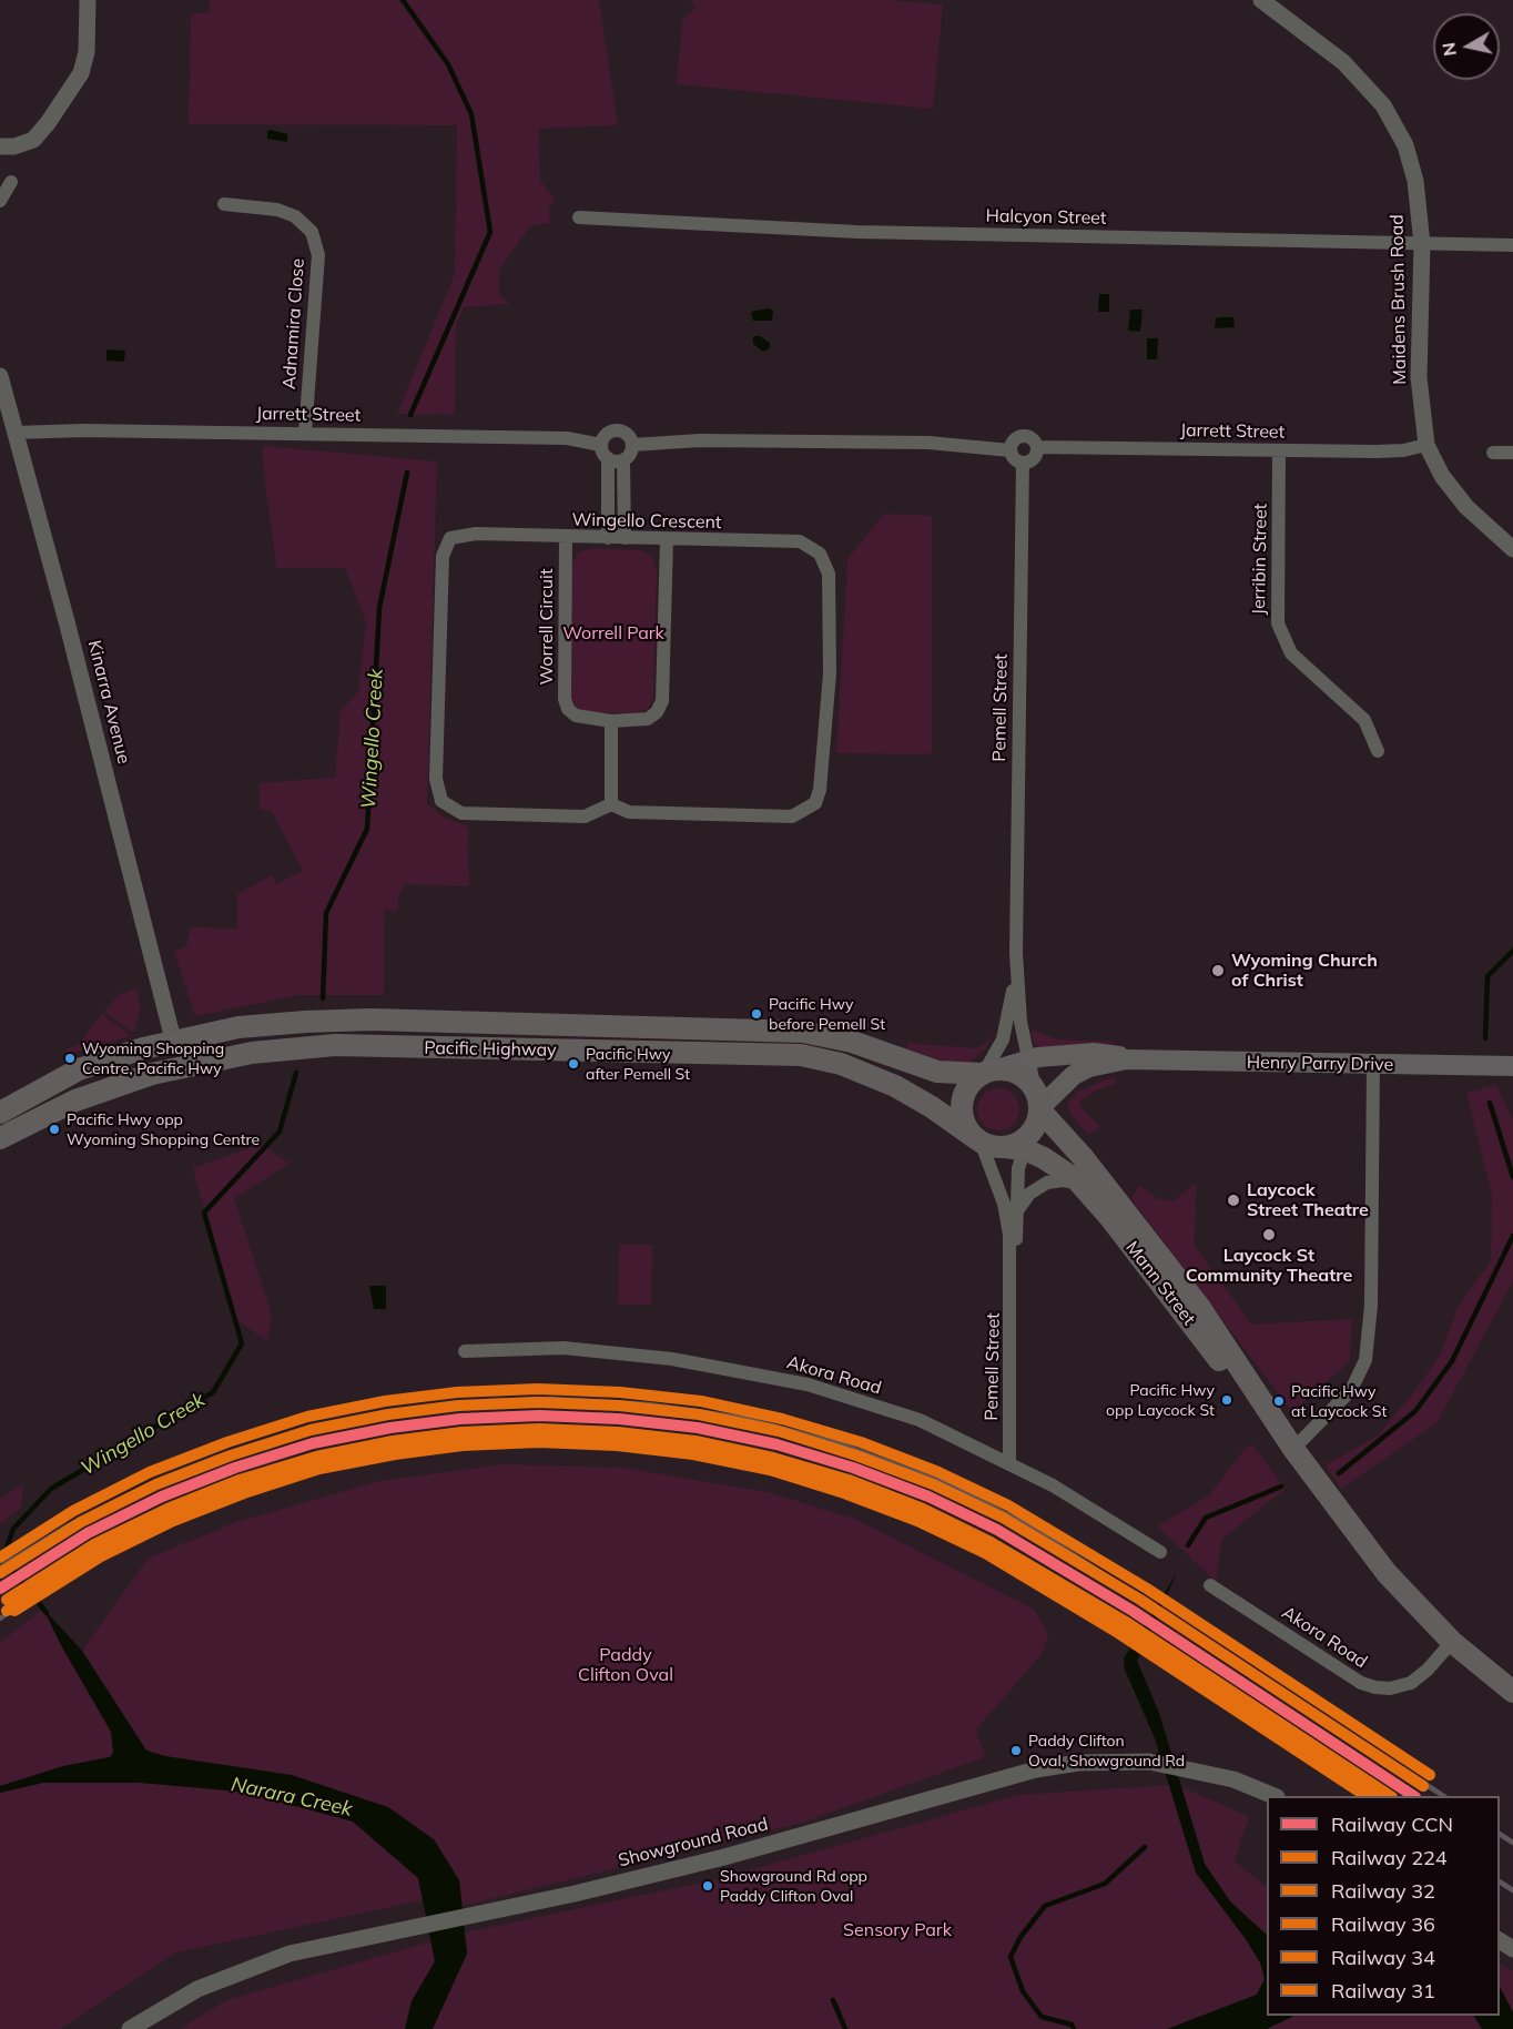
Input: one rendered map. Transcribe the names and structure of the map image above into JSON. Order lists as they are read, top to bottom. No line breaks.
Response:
{"streets":{"main road":["Pacific Highway","Henry Parry Drive","Mann Street"],"street":["Halcyon Street","Maidens Brush Road","Adnamira Close","Jarrett Street","Wingello Crescent","Jerribin Street","Worrell Circuit","Kinarra Avenue","Pemell Street","Akora Road","Showground Road"]},"crossings":[["Halcyon Street","Maidens Brush Road"],["Maidens Brush Road","Jarrett Street"],["Adnamira Close","Jarrett Street"],["Jarrett Street","Jerribin Street"],["Jarrett Street","Kinarra Avenue"],["Jarrett Street","Pemell Street"],["Wingello Crescent","Worrell Circuit"],["Kinarra Avenue","Pacific Highway"],["Pemell Street","Pacific Highway"],["Pemell Street","Henry Parry Drive"],["Pemell Street","Mann Street"],["Pemell Street","Akora Road"],["Pacific Highway","Henry Parry Drive"],["Pacific Highway","Mann Street"],["Henry Parry Drive","Mann Street"],["Mann Street","Akora Road"]],"water":["Wingello Creek","Narara Creek"],"parks":["Worrell Park","Paddy Clifton Oval","Sensory Park"],"places":["Wyoming Church of Christ","Pacific Hwy before Pemell St","Wyoming Shopping Centre, Pacific Hwy","Pacific Hwy after Pemell St","Pacific Hwy opp Wyoming Shopping Centre","Laycock Street Theatre","Laycock St Community Theatre","Pacific Hwy opp Laycock St","Pacific Hwy at Laycock St","Paddy Clifton Oval, Showground Rd","Showground Rd opp Paddy Clifton Oval"],"lines":["rail line 34","rail line 32","rail line CCN","rail line 224","rail line 31","rail line 36"],"legend":["Railway CCN","Railway 224","Railway 32","Railway 36","Railway 34","Railway 31"],"north":"left"}
